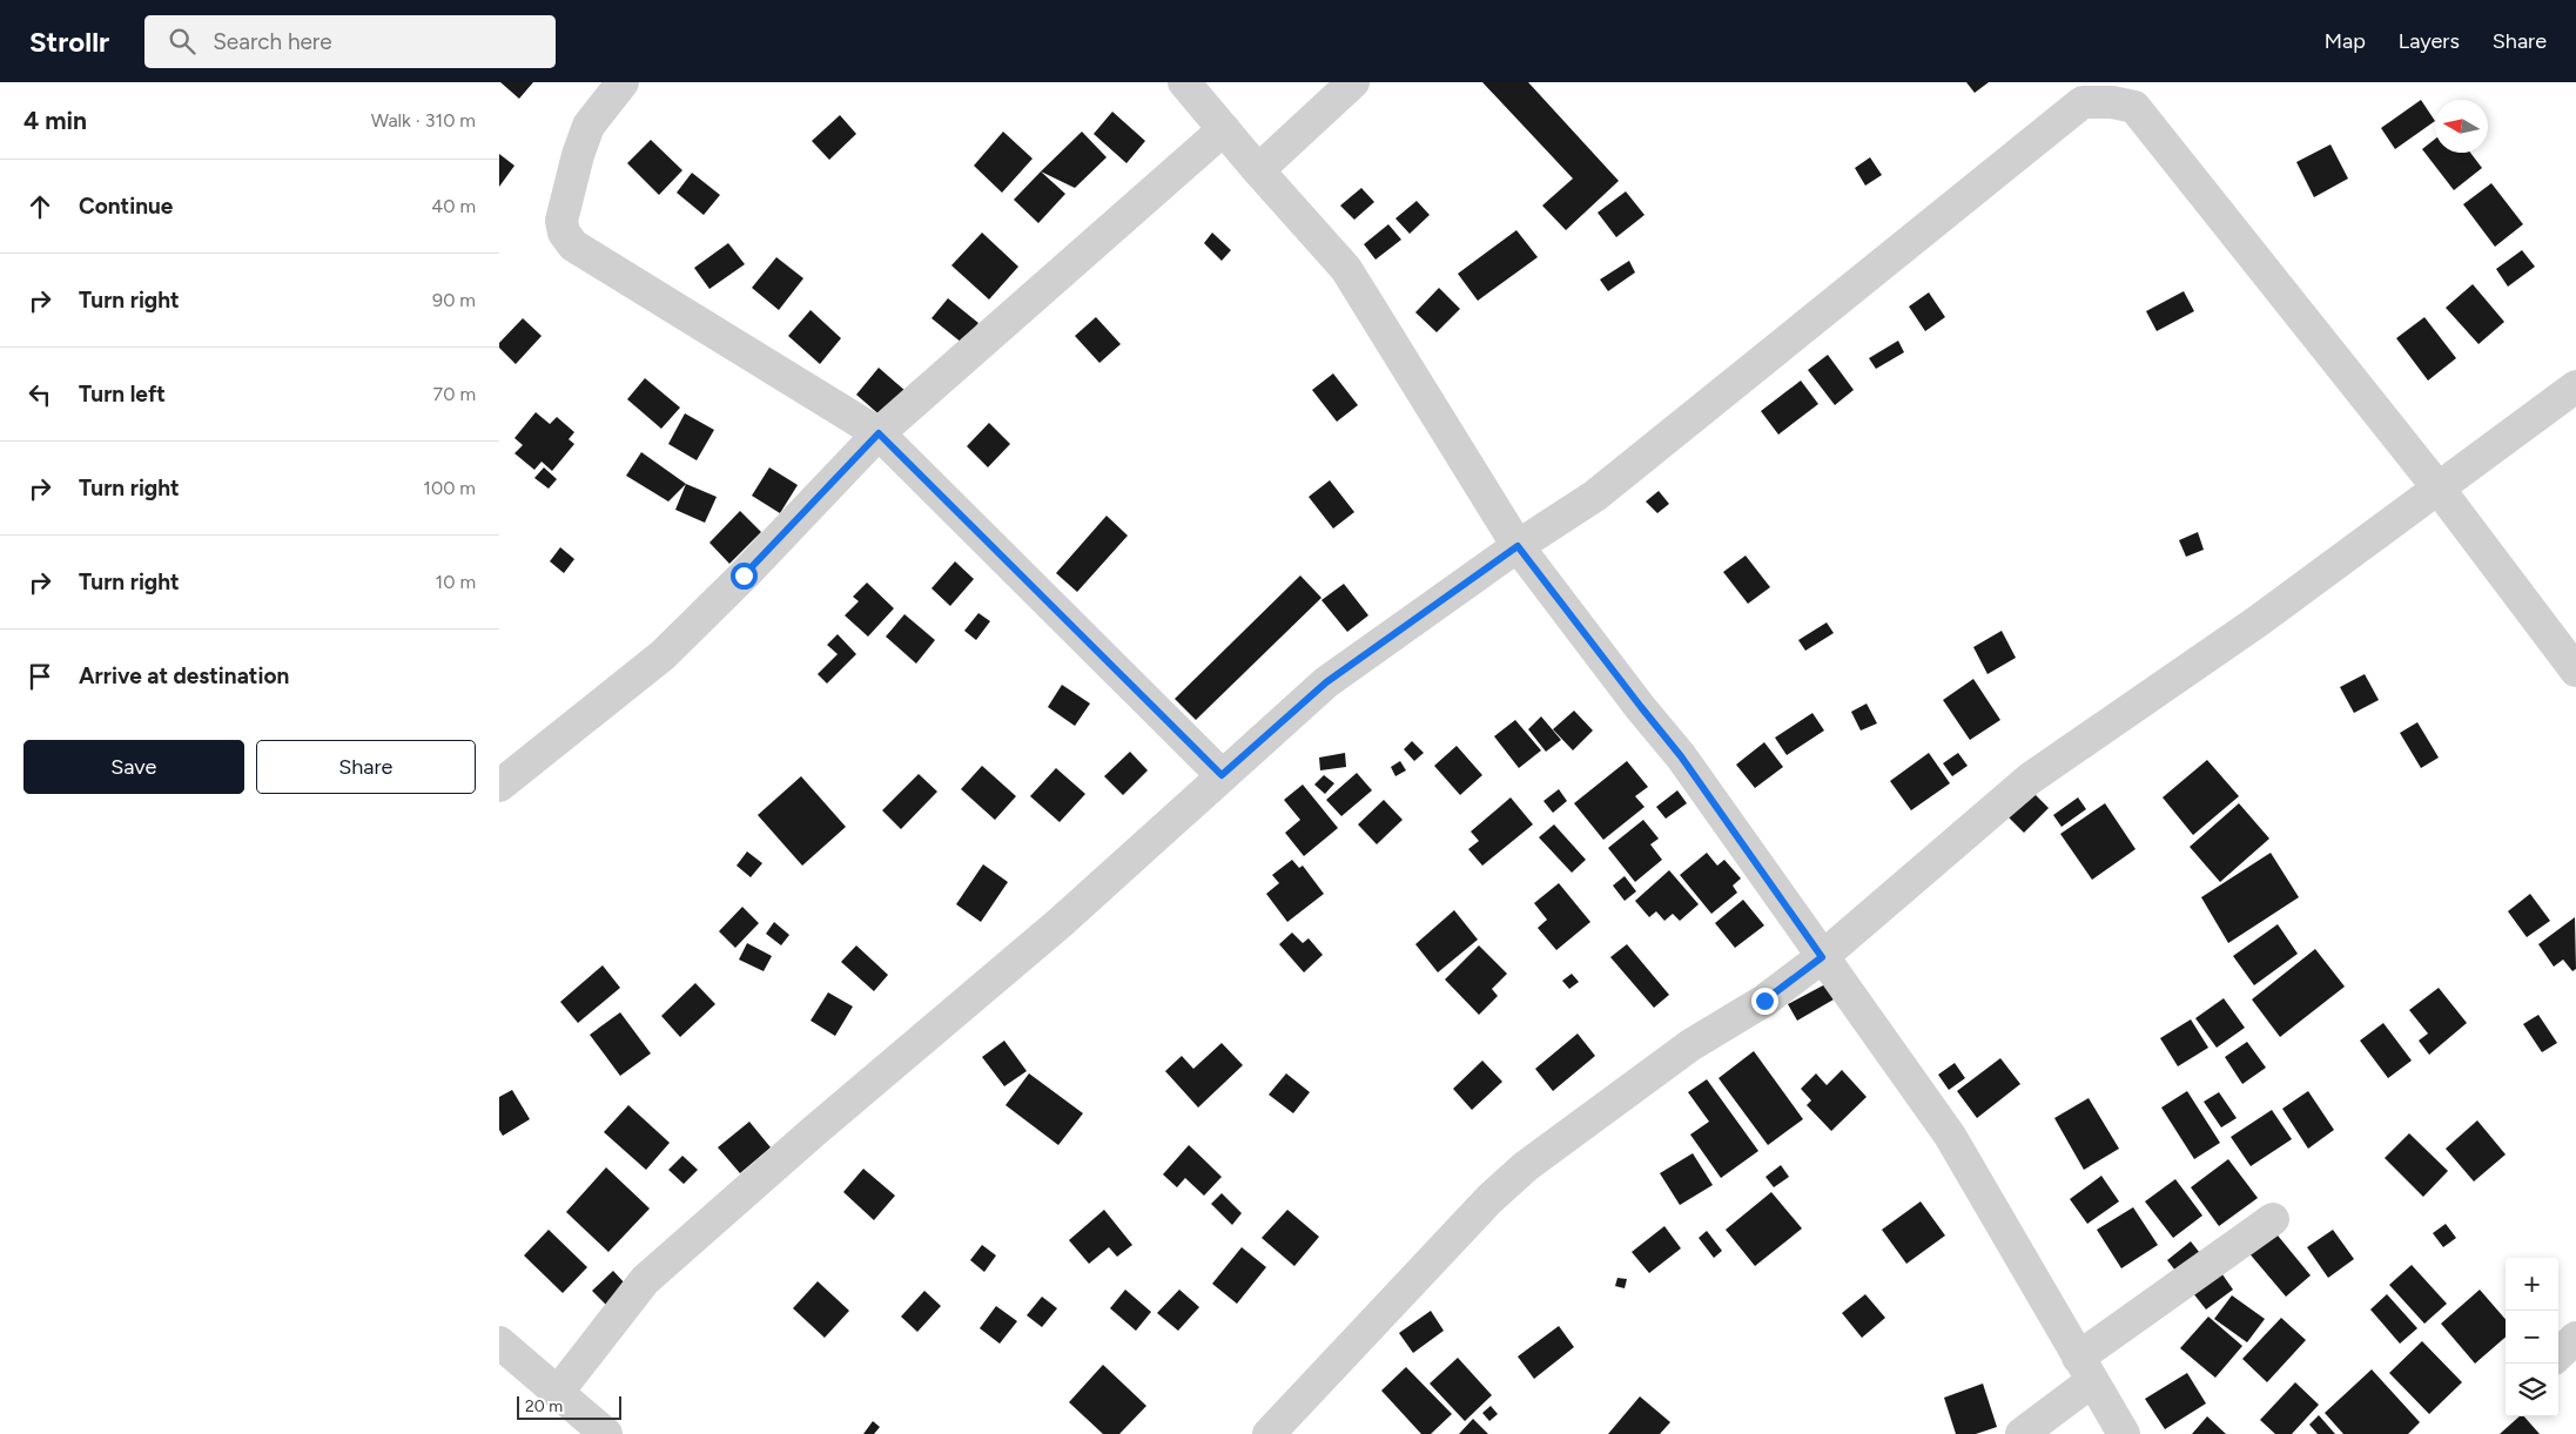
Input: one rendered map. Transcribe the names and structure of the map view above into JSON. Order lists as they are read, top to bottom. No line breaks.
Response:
{"scale_bar":"20 m","north":"left","page":{"header":"Strollr","search":"Search here","nav":["Map","Layers","Share"],"heading":["4 min","Walk · 310 m"],"list":[["Continue","40 m"],["Turn right","90 m"],["Turn left","70 m"],["Turn right","100 m"],["Turn right","10 m"],"Arrive at destination"],"buttons":["Save","Share"],"map_buttons":["+","−"],"scale":"20 m"}}
